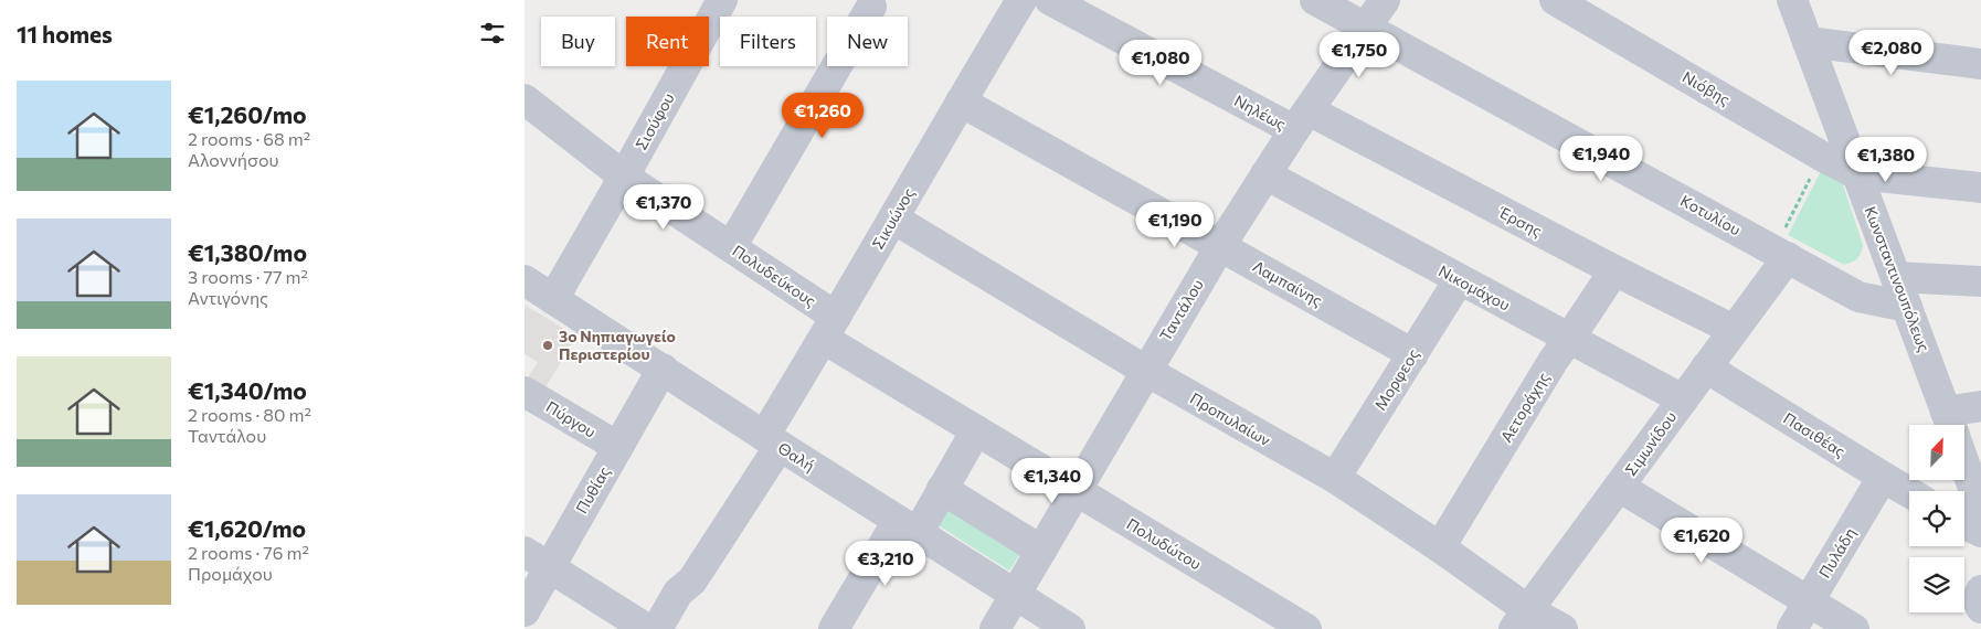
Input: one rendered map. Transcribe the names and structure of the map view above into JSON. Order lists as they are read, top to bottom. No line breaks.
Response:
{"streets":{"street":["Νιόβης","Νηλέως","Σισύφου","Κοτυλίου","Σικυώνος","Έρσης","Πολυδεύκους","Κωνσταντινουπόλεως","Λαμπαίνης","Νικομάχου","Ταντάλου","Μορφεος","Αετοράχης","Πύργου","Προπυλαίων","Πασιθέας","Σιμωνίδου","Θαλή","Πυθίας","Πολυδώτου","Πυλάδη"]},"crossings":[["Νιόβης","Κωνσταντινουπόλεως"],["Νηλέως","Έρσης"],["Νηλέως","Ταντάλου"],["Σισύφου","Πολυδεύκους"],["Σισύφου","Θαλή"],["Κοτυλίου","Κωνσταντινουπόλεως"],["Κοτυλίου","Ταντάλου"],["Κοτυλίου","Σιμωνίδου"],["Σικυώνος","Πολυδεύκους"],["Σικυώνος","Λαμπαίνης"],["Σικυώνος","Προπυλαίων"],["Σικυώνος","Θαλή"],["Σικυώνος","Πολυδώτου"],["Έρσης","Ταντάλου"],["Έρσης","Αετοράχης"],["Έρσης","Σιμωνίδου"],["Πολυδεύκους","Πολυδώτου"],["Λαμπαίνης","Ταντάλου"],["Λαμπαίνης","Μορφεος"],["Νικομάχου","Ταντάλου"],["Νικομάχου","Μορφεος"],["Νικομάχου","Αετοράχης"],["Νικομάχου","Σιμωνίδου"],["Ταντάλου","Προπυλαίων"],["Ταντάλου","Θαλή"],["Ταντάλου","Πολυδώτου"],["Μορφεος","Προπυλαίων"],["Αετοράχης","Προπυλαίων"],["Πύργου","Πυθίας"],["Προπυλαίων","Σιμωνίδου"],["Πασιθέας","Σιμωνίδου"],["Πασιθέας","Πυλάδη"],["Θαλή","Πυθίας"]],"places":["3ο Νηπιαγωγείο Περιστερίου"],"north":"top right","page":{"heading":"11 homes","chip":["Buy","Rent","Filters","New"],"price":["€2,080","€1,750","€1,080","€1,260","€1,940","€1,380","€1,370","€1,190","€1,340","€1,620","€3,210"],"list":[{"name":"€1,260/mo","note":"2 rooms · 68 m² · Αλοννήσου"},{"name":"€1,380/mo","note":"3 rooms · 77 m² · Αντιγόνης"},{"name":"€1,340/mo","note":"2 rooms · 80 m² · Ταντάλου"},{"name":"€1,620/mo","note":"2 rooms · 76 m² · Προμάχου"}]}}
